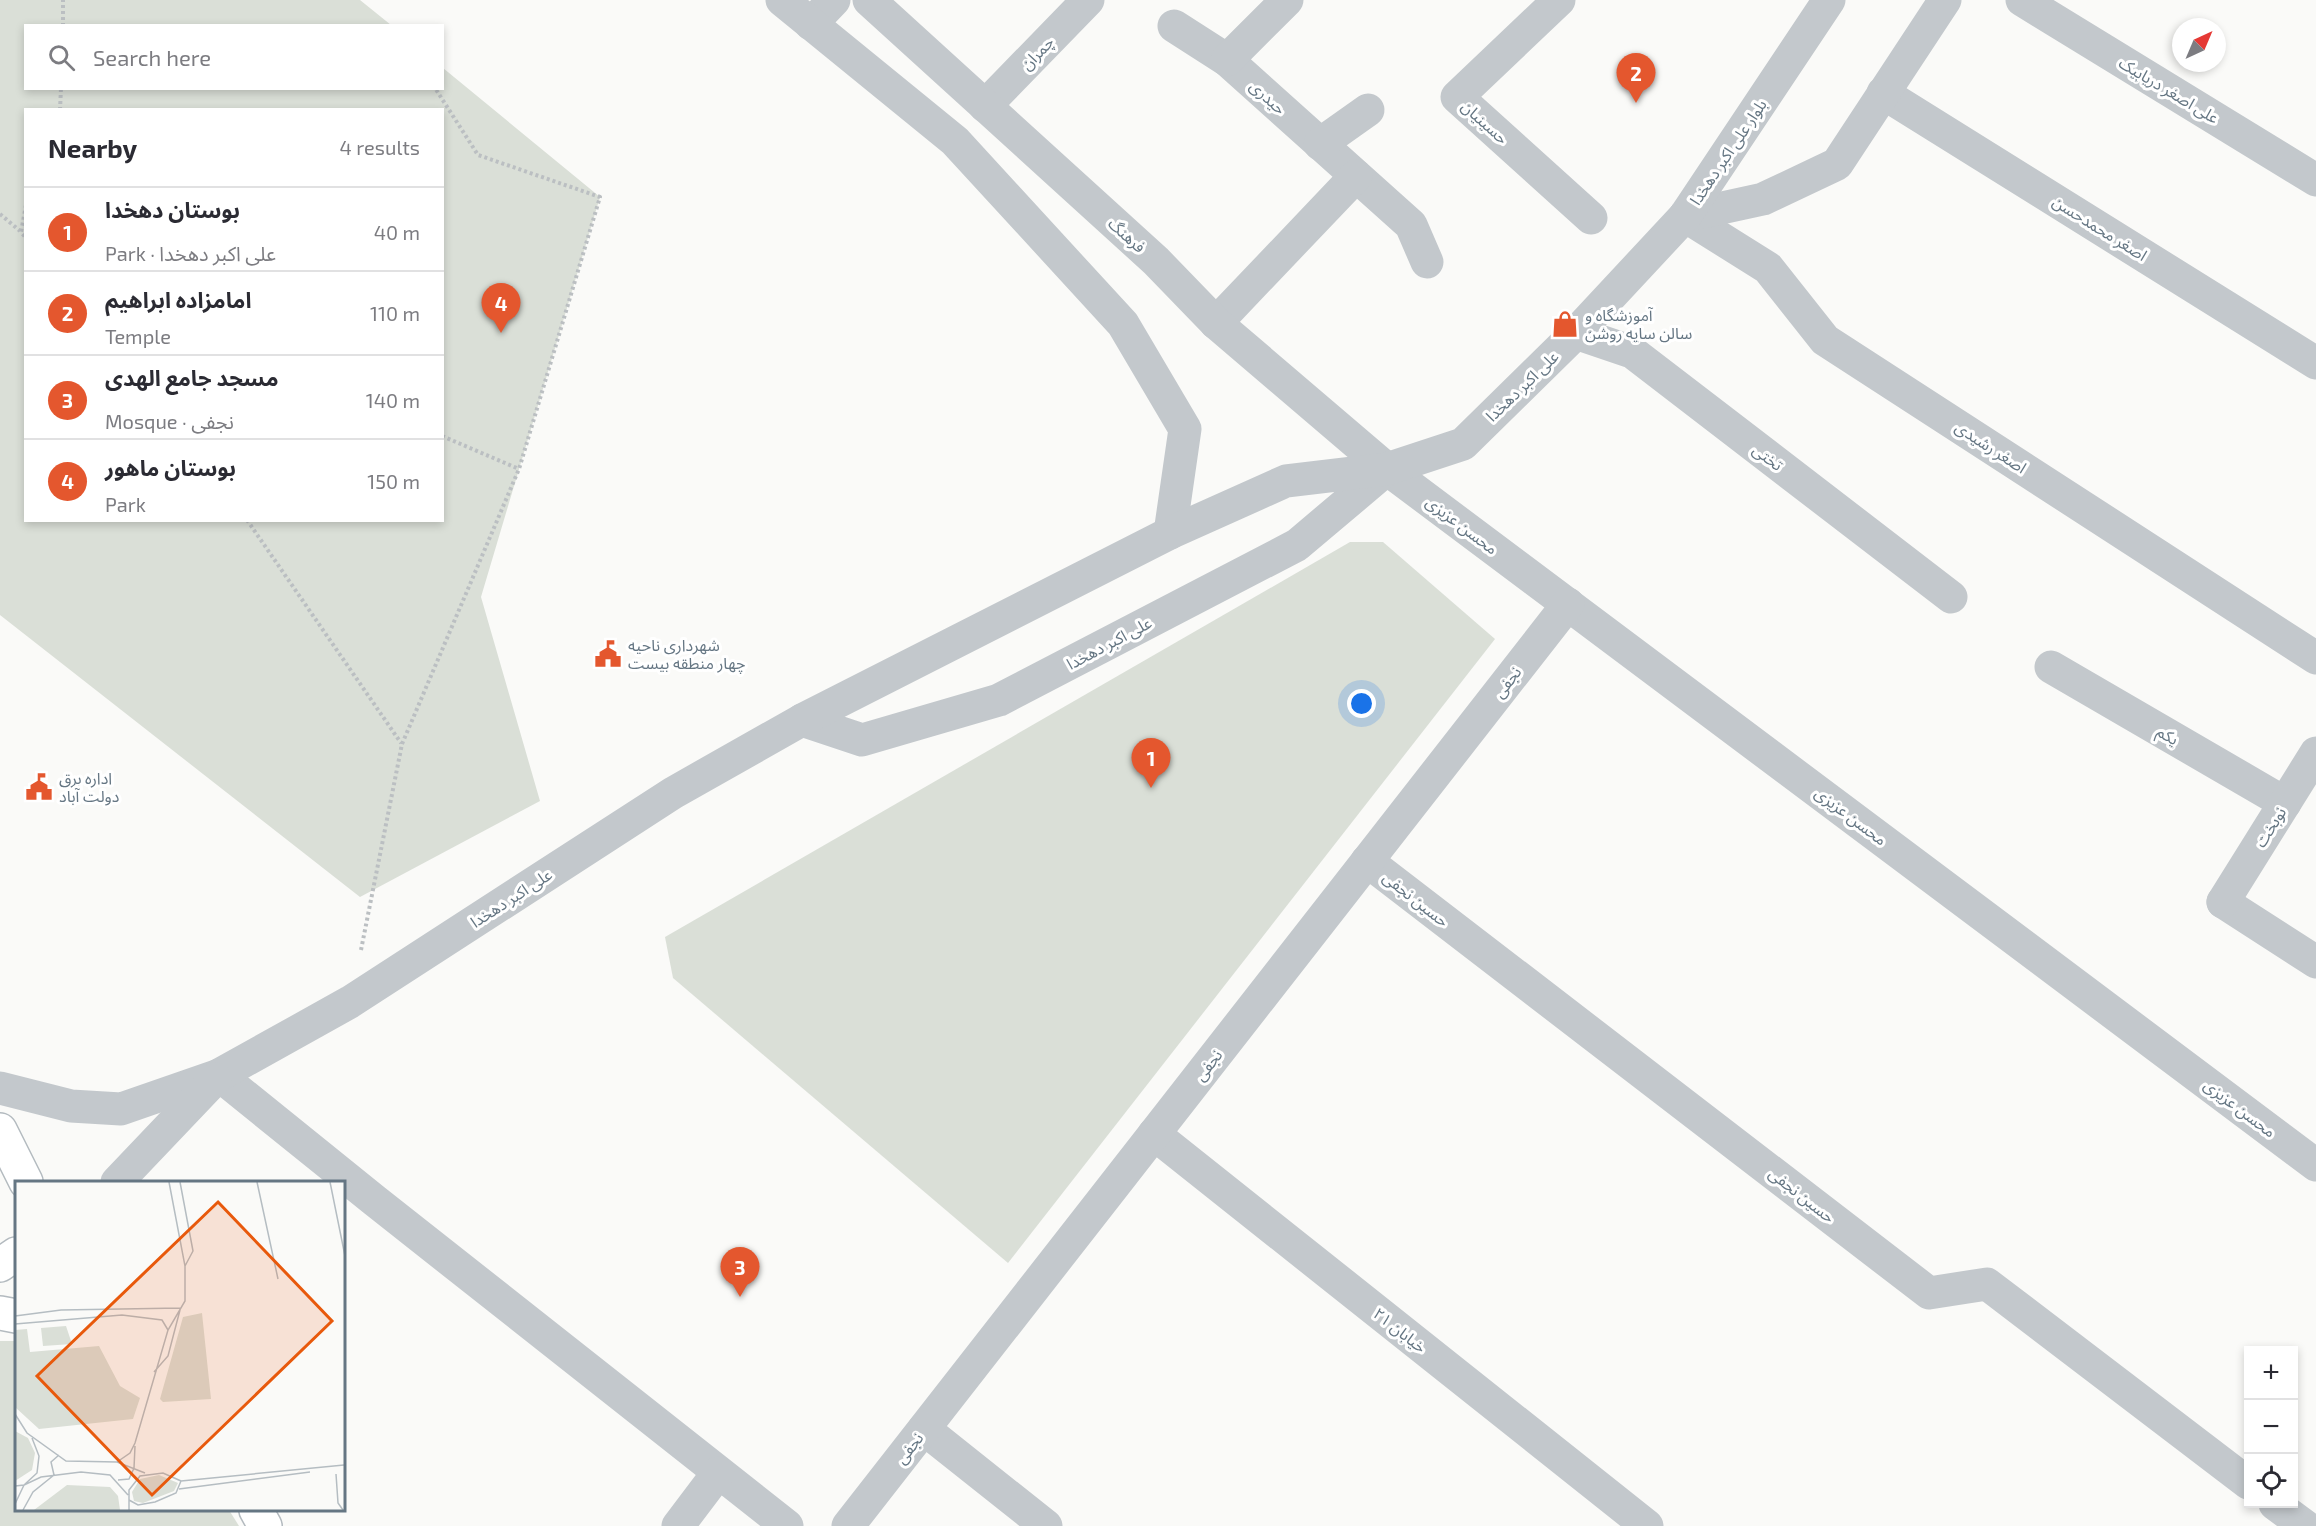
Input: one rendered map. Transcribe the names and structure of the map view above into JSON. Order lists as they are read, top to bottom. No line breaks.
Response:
{"streets":{"street":["چمران","علی اصغر دریابیک","حیدری","حسینیان","بلوار علی اکبر دهخدا","اصغر محمدحسن","فرهنگ","علی اکبر دهخدا","اصغر رشیدی","تختی","محسن عزیزی","نجفی","یکم","نوبخت","حسین نجفی","خیابان ۲۱"]},"crossings":[["چمران","فرهنگ"],["بلوار علی اکبر دهخدا","اصغر محمدحسن"],["بلوار علی اکبر دهخدا","علی اکبر دهخدا"],["بلوار علی اکبر دهخدا","اصغر رشیدی"],["فرهنگ","علی اکبر دهخدا"],["فرهنگ","محسن عزیزی"],["علی اکبر دهخدا","اصغر رشیدی"],["علی اکبر دهخدا","تختی"],["علی اکبر دهخدا","محسن عزیزی"],["محسن عزیزی","نجفی"],["نجفی","حسین نجفی"],["نجفی","خیابان ۲۱"],["یکم","نوبخت"]],"places":{"shop":["آموزشگاه و سالن سایه روشن"],"public building":["شهرداری ناحیه چهار منطقه بیست","اداره برق دولت آباد"]},"north":"top right","page":{"search":"Search here","pins":["2","4","1","3"],"heading":["Nearby","4 results"],"list":[{"mark":"1","name":"بوستان دهخدا","note":"Park · علی اکبر دهخدا","value":"40 m"},{"mark":"2","name":"امامزاده ابراهیم","note":"Temple","value":"110 m"},{"mark":"3","name":"مسجد جامع الهدی","note":"Mosque · نجفی","value":"140 m"},{"mark":"4","name":"بوستان ماهور","note":"Park","value":"150 m"}],"map_buttons":["+","−"]}}
